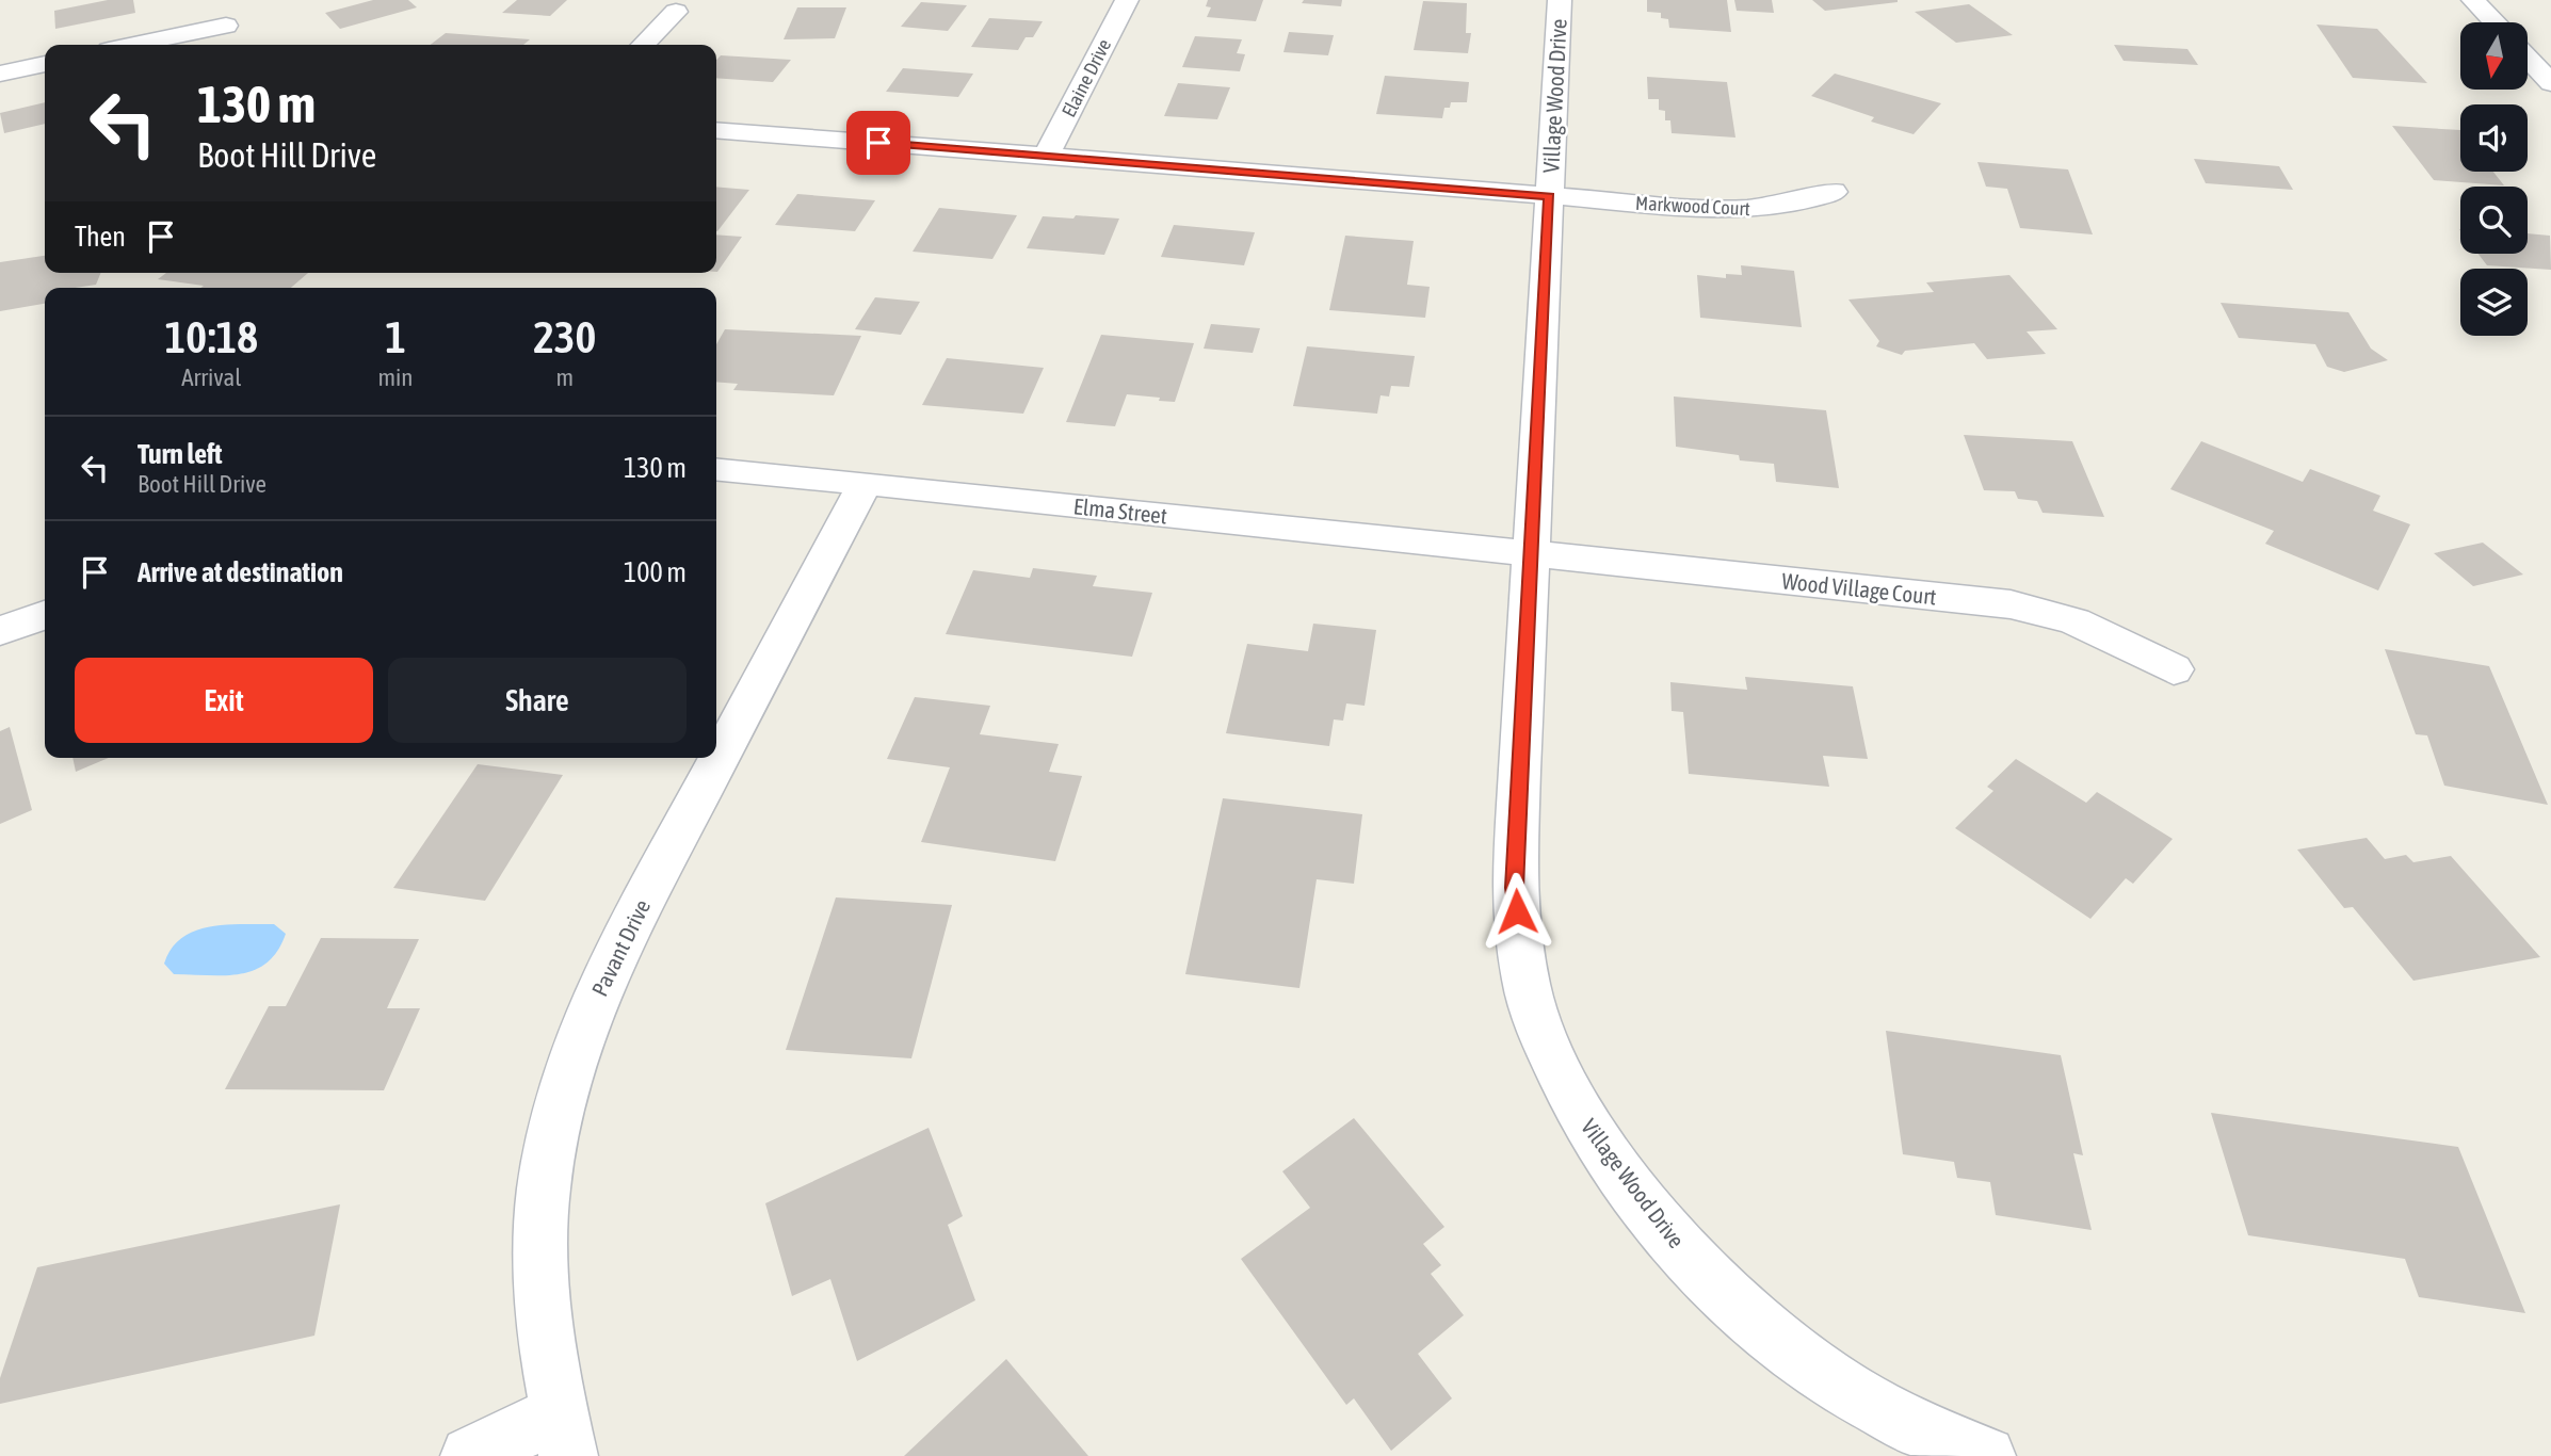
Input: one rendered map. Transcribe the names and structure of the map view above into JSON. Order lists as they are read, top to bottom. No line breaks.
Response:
{"streets":{"street":["Elaine Drive","Village Wood Drive","Markwood Court","Elma Street","Wood Village Court","Pavant Drive"]},"crossings":[["Elaine Drive","Markwood Court"],["Village Wood Drive","Markwood Court"],["Village Wood Drive","Elma Street"],["Village Wood Drive","Wood Village Court"],["Elma Street","Wood Village Court"],["Elma Street","Pavant Drive"]],"north":"bottom","page":{"turn":["130 m","Boot Hill Drive"],"then":"Then","eta":["10:18","Arrival","1","min","230","m"],"list":[{"name":"Turn left","note":"Boot Hill Drive","value":"130 m"},{"name":"Arrive at destination","value":"100 m"}],"buttons":["Exit","Share"]}}
